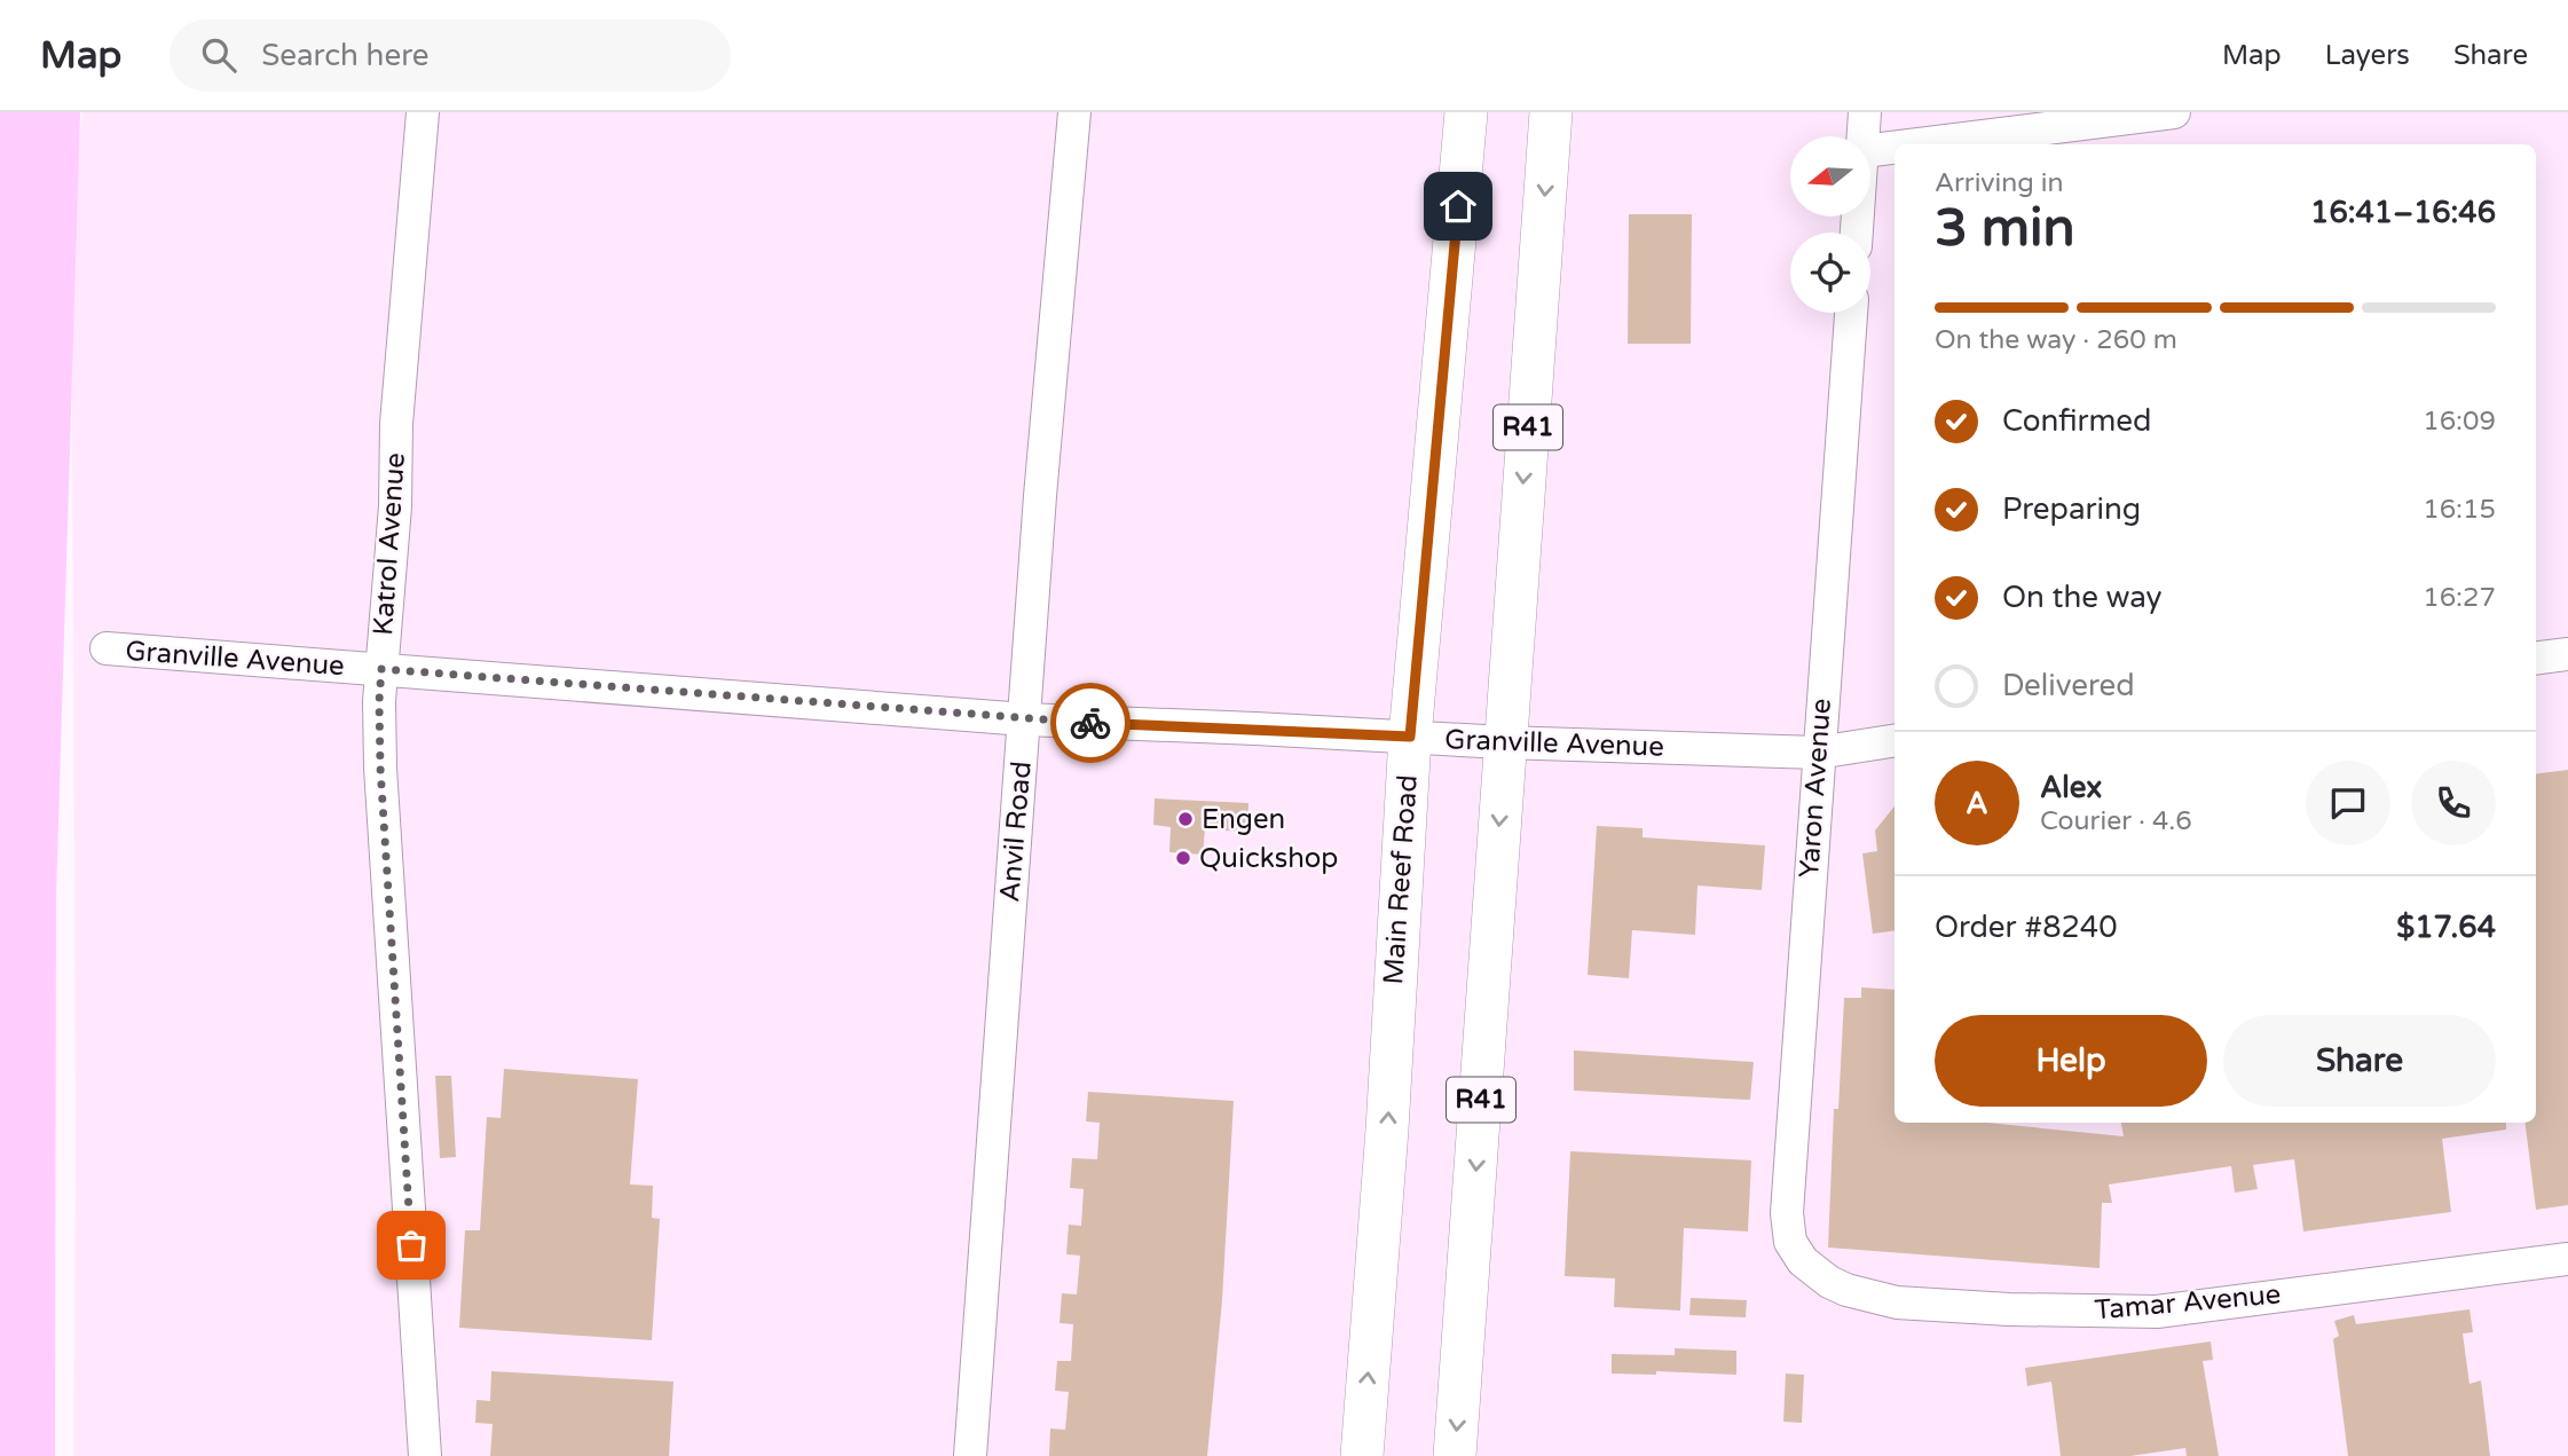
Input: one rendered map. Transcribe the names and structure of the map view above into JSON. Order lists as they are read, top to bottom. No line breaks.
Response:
{"streets":{"main road":["R41","Main Reef Road"],"street":["Katrol Avenue","Granville Avenue","Yaron Avenue","Anvil Road","Tamar Avenue"]},"crossings":[["R41","Granville Avenue"],["Katrol Avenue","Granville Avenue"],["Granville Avenue","Yaron Avenue"],["Granville Avenue","Anvil Road"],["Granville Avenue","Main Reef Road"],["Yaron Avenue","Tamar Avenue"]],"places":["Engen","Quickshop"],"north":"left","page":{"header":"Map","search":"Search here","nav":["Map","Layers","Share"],"heading":["3 min","Arriving in","16:41–16:46"],"panel":["Alex","Courier · 4.6","Order #8240","$17.64"],"bar":"On the way · 260 m","list":[["Confirmed","16:09"],["Preparing","16:15"],["On the way","16:27"],"Delivered"],"round":"A","buttons":["Help","Share"]}}
